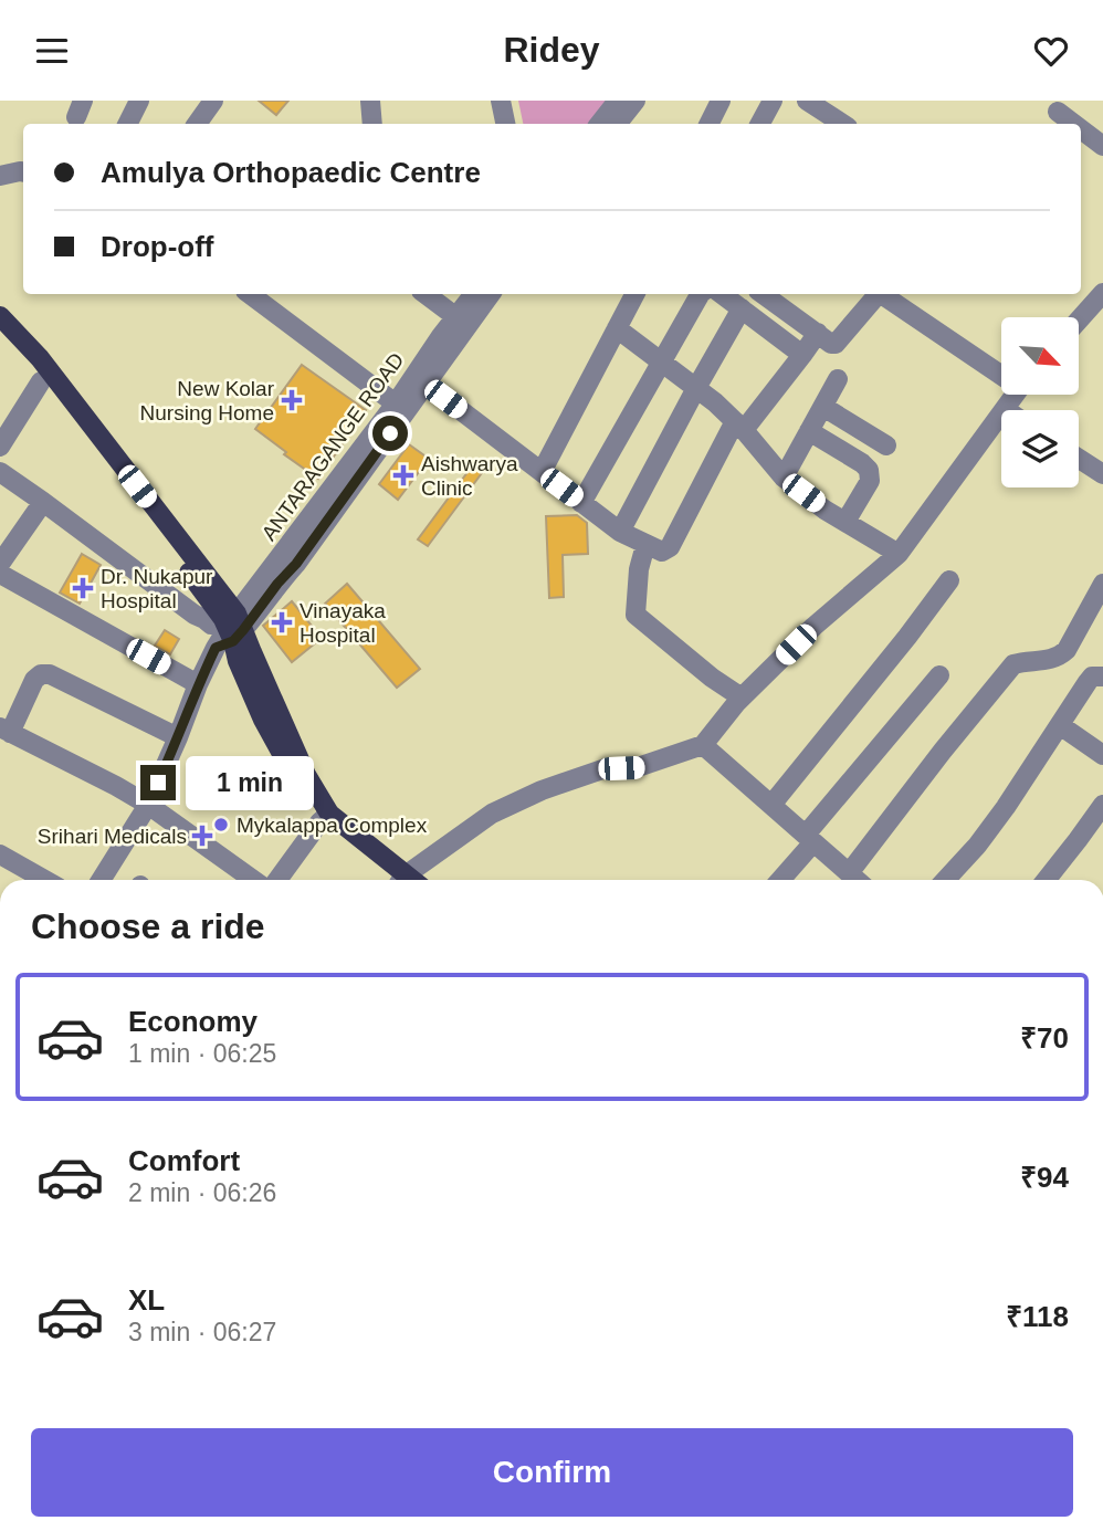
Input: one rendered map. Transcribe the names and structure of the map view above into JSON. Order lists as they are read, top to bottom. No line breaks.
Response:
{"streets":{"street":["ANTARAGANGE ROAD"]},"places":{"health":["New Kolar Nursing Home","Aishwarya Clinic","Dr. Nukapur Hospital","Vinayaka Hospital","Srihari Medicals"],"other":["Mykalappa Complex"]},"north":"bottom right","page":{"header":"Ridey","banner":["Amulya Orthopaedic Centre","Drop-off"],"bubble":"1 min","heading":"Choose a ride","list":[{"name":"Economy","note":"1 min · 06:25","value":"₹70"},{"name":"Comfort","note":"2 min · 06:26","value":"₹94"},{"name":"XL","note":"3 min · 06:27","value":"₹118"}],"buttons":"Confirm"}}
